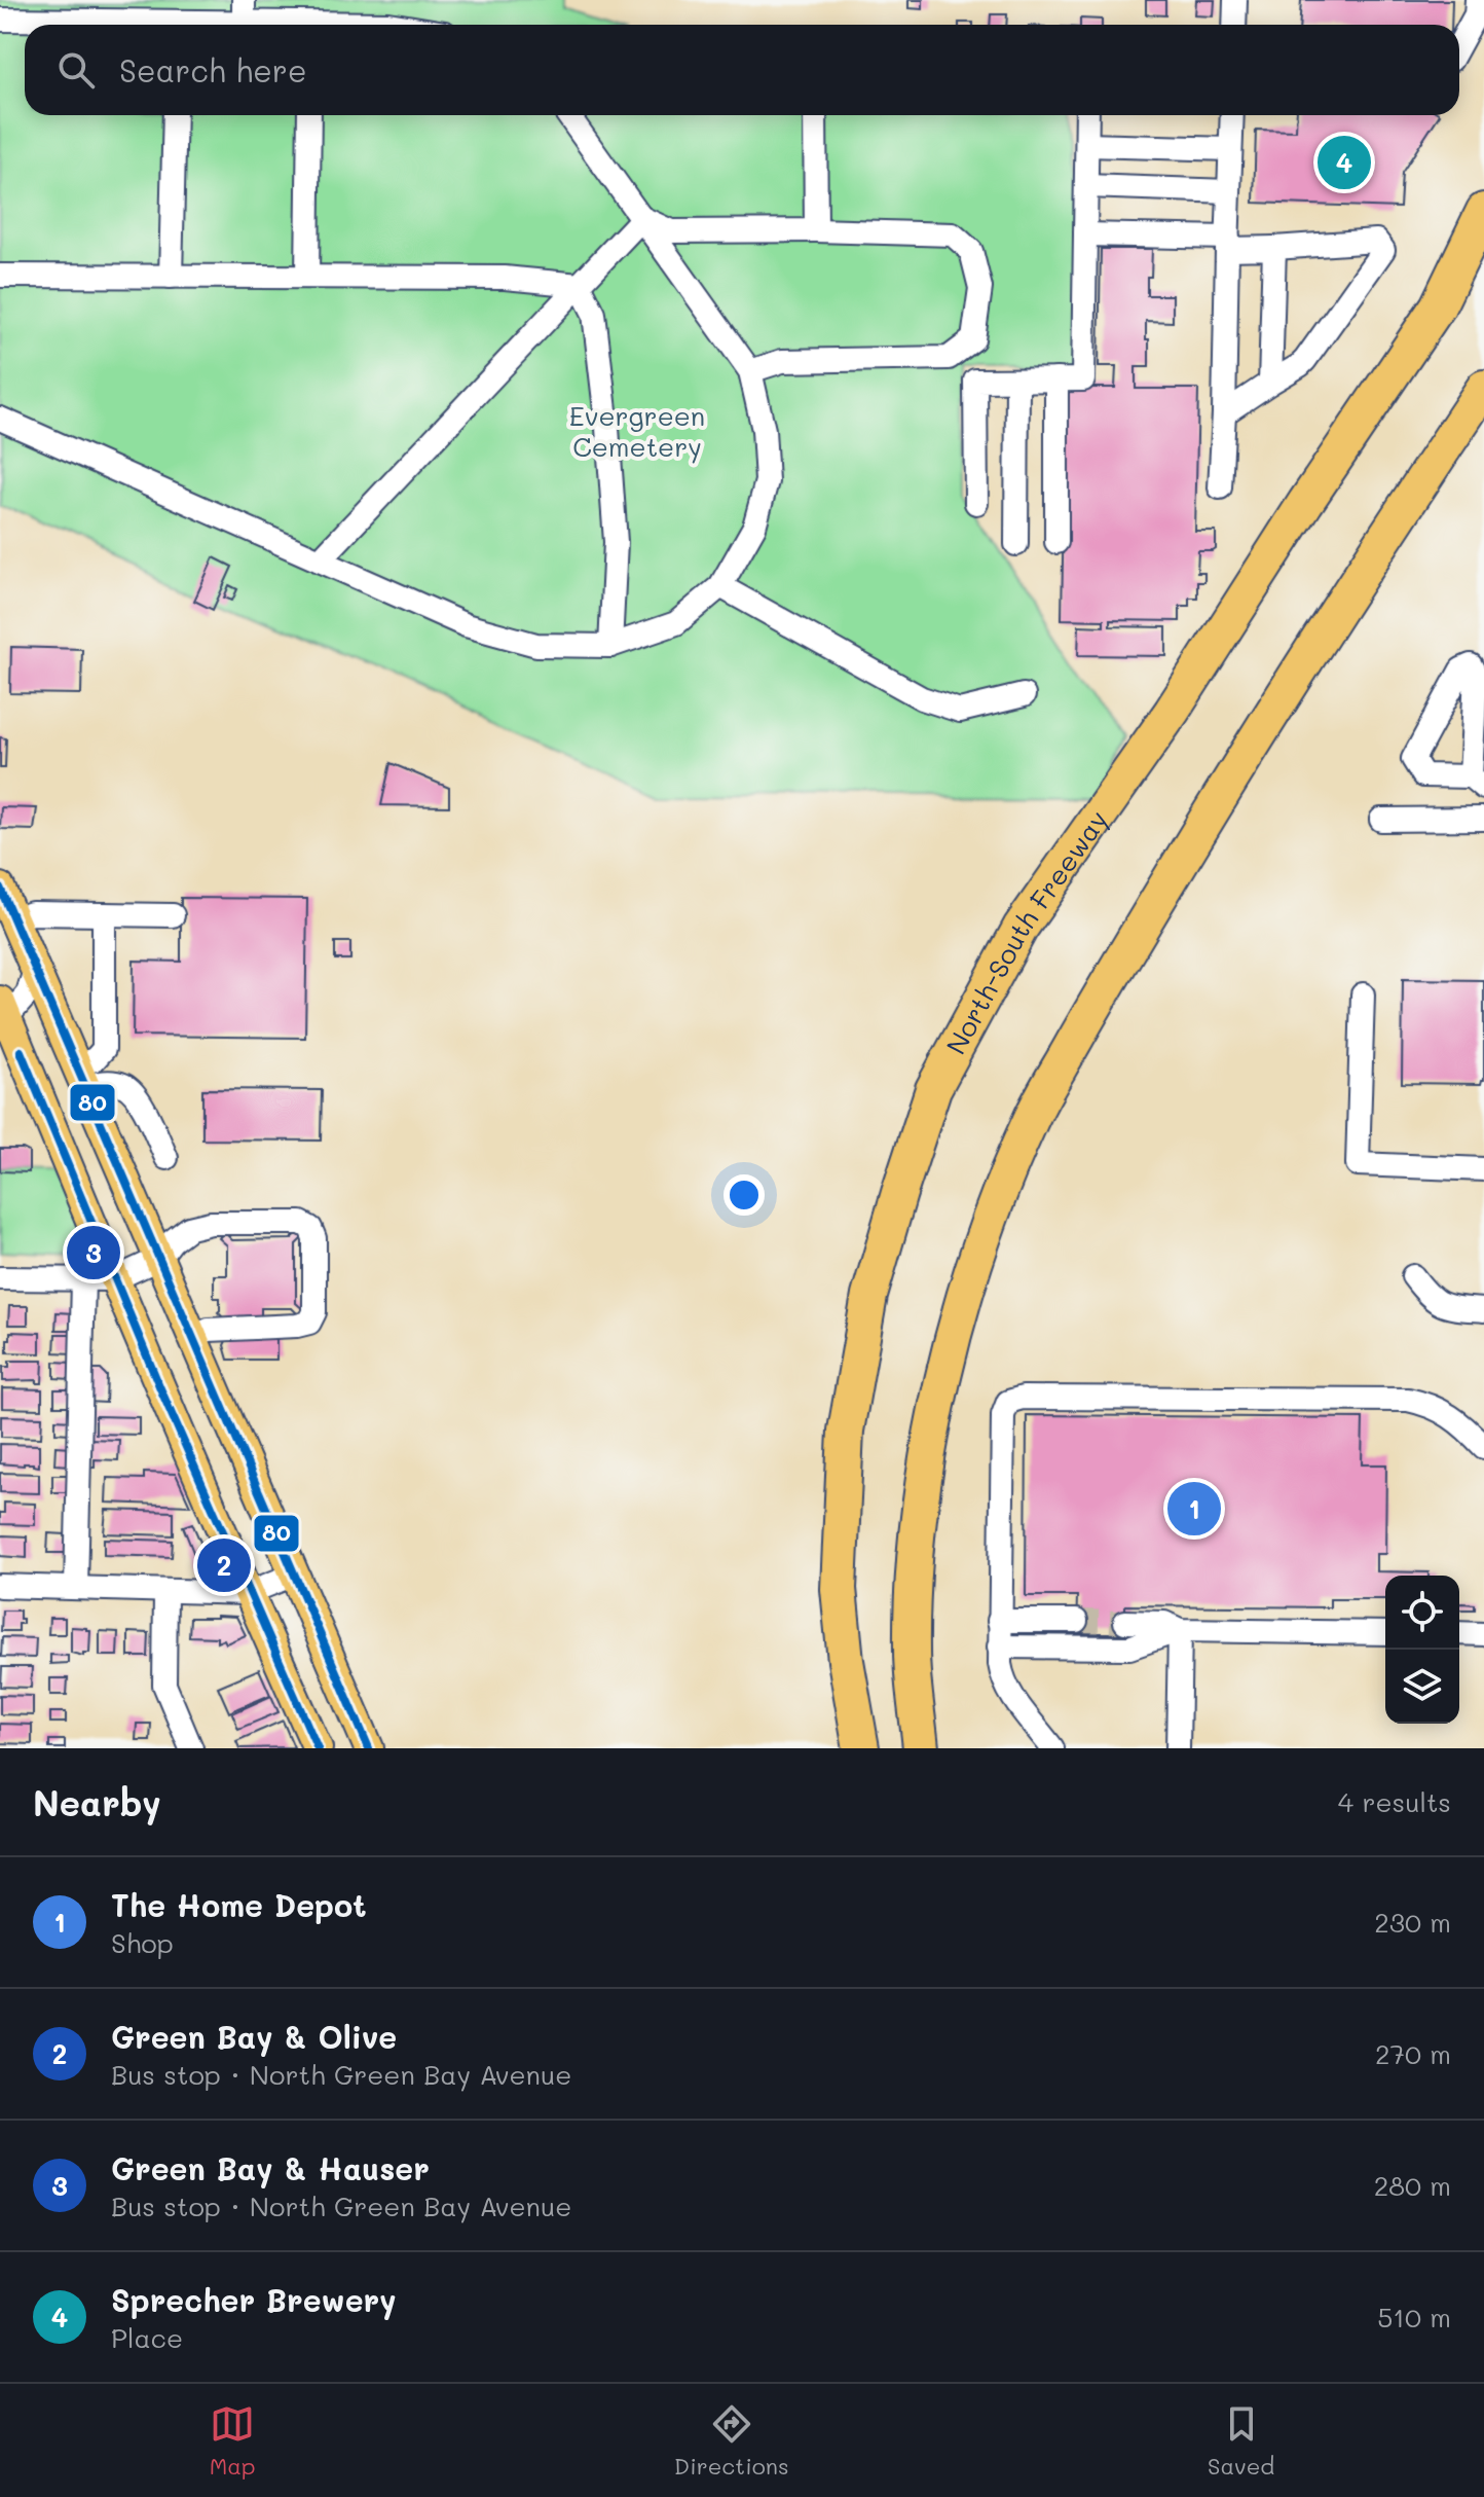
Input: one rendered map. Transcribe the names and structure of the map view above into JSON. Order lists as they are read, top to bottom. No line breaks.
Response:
{"streets":{"highway":["North-South Freeway"]},"parks":["Evergreen Cemetery"],"lines":["transit line 80"],"page":{"search":"Search here","pins":["4","3","1","2"],"heading":["Nearby","4 results"],"list":[{"mark":"1","name":"The Home Depot","note":"Shop","value":"230 m"},{"mark":"2","name":"Green Bay & Olive","note":"Bus stop · North Green Bay Avenue","value":"270 m"},{"mark":"3","name":"Green Bay & Hauser","note":"Bus stop · North Green Bay Avenue","value":"280 m"},{"mark":"4","name":"Sprecher Brewery","note":"Place","value":"510 m"}],"nav":["Map","Directions","Saved"]}}
